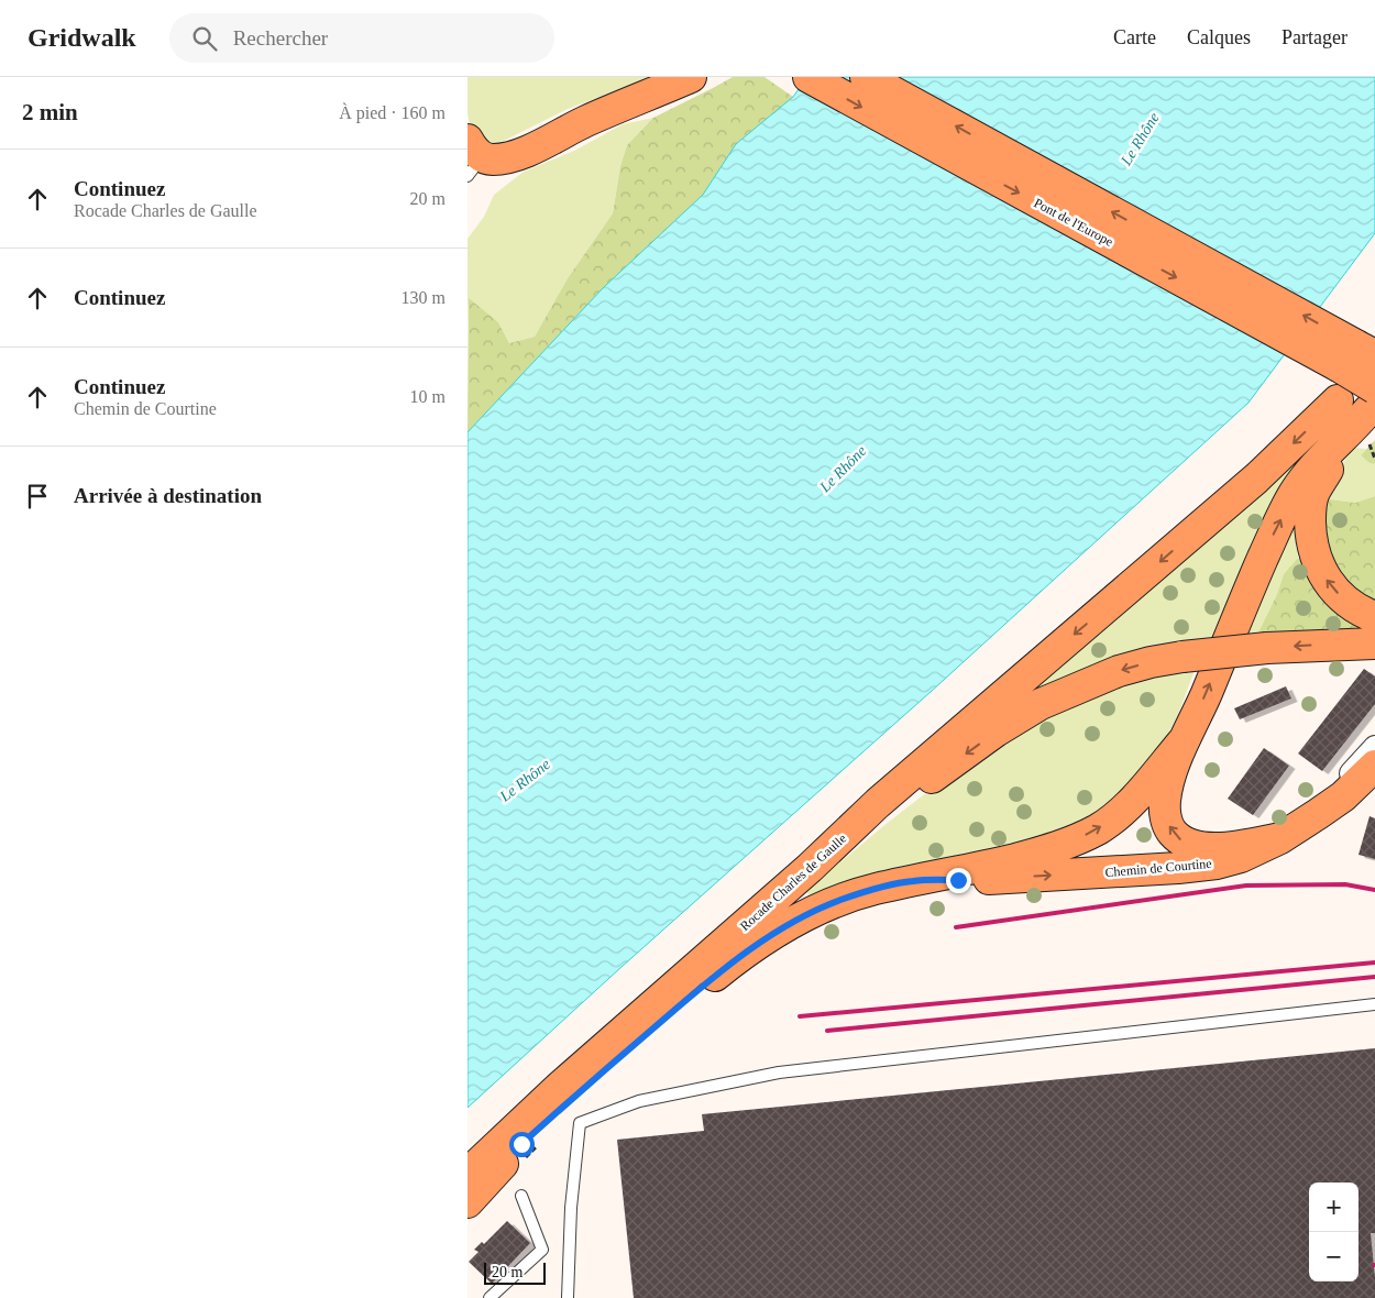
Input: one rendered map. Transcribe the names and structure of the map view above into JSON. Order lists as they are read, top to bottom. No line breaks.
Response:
{"streets":{"main road":["Pont de l'Europe","Chemin de Courtine","Rocade Charles de Gaulle"]},"water":["Le Rhône"],"scale_bar":"20 m","page":{"header":"Gridwalk","search":"Rechercher","nav":["Carte","Calques","Partager"],"heading":["2 min","À pied · 160 m"],"list":[["Continuez","Rocade Charles de Gaulle","20 m"],["Continuez","130 m"],["Continuez","Chemin de Courtine","10 m"],"Arrivée à destination"],"map_buttons":["+","−"],"scale":"20 m"}}
